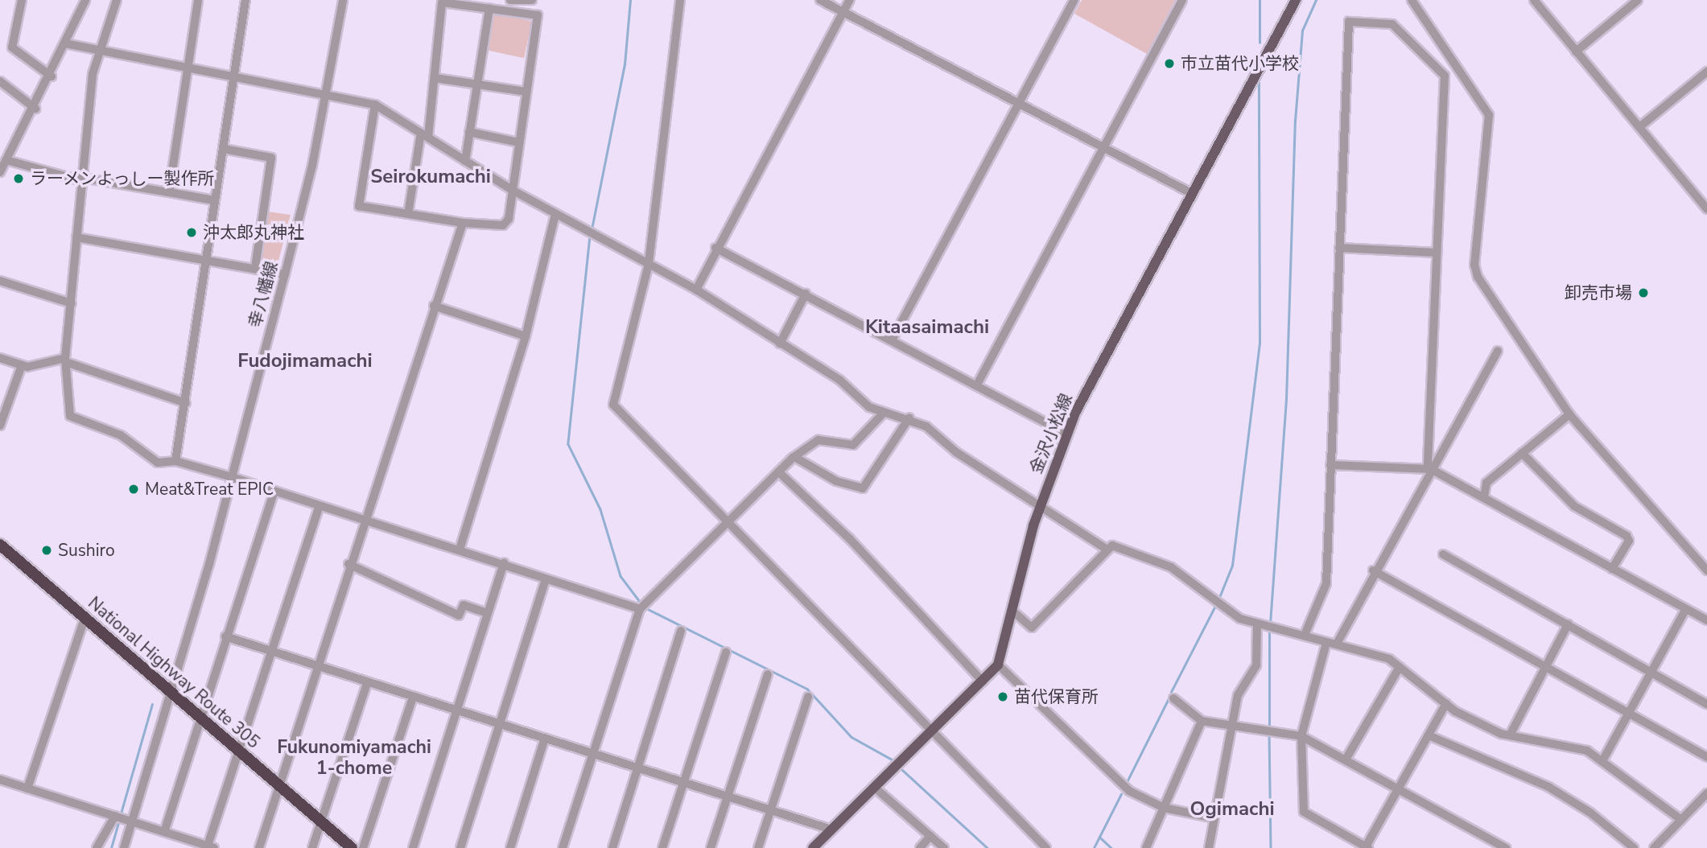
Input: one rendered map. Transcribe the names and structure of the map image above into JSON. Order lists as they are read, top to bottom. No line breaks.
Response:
{"streets":{"highway":["National Highway Route 305"],"main road":["金沢小松線"],"street":["幸八幡線"]},"crossings":[["幸八幡線","National Highway Route 305"]],"districts":["Seirokumachi","Kitaasaimachi","Fudojimamachi","Fukunomiyamachi 1-chome","Ogimachi"],"places":["市立苗代小学校","ラーメンよっしー製作所","沖太郎丸神社","卸売市場","Meat&Treat EPIC","Sushiro","苗代保育所"]}
